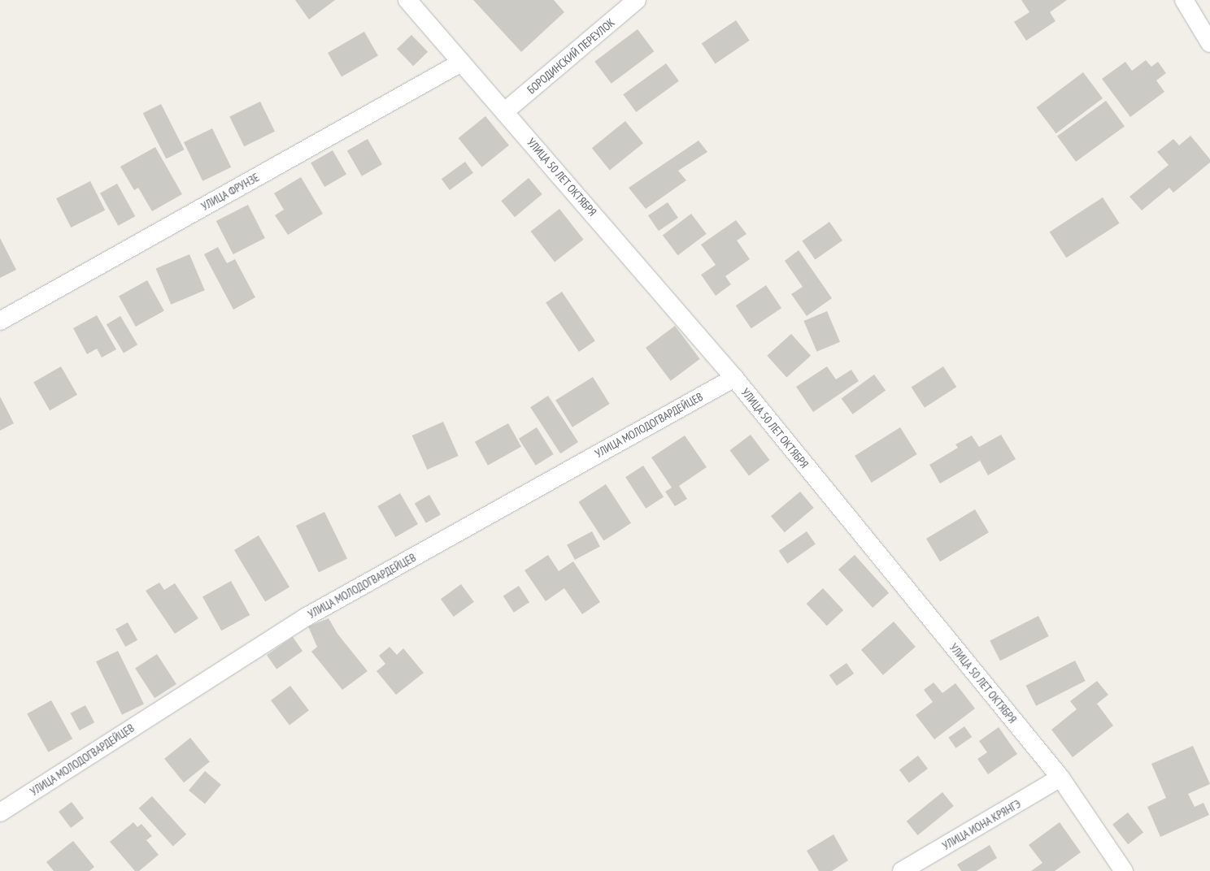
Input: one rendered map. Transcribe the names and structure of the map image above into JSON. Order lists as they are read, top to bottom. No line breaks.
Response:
{"streets":{"street":["БОРОДИНСКИЙ ПЕРЕУЛОК","УЛИЦА 50 ЛЕТ ОКТЯБРЯ","УЛИЦА ФРУНЗЕ","УЛИЦА МОЛОДОГВАРДЕЙЦЕВ","УЛИЦА ИОНА КРЯНГЭ"]},"crossings":[["БОРОДИНСКИЙ ПЕРЕУЛОК","УЛИЦА 50 ЛЕТ ОКТЯБРЯ"],["УЛИЦА 50 ЛЕТ ОКТЯБРЯ","УЛИЦА ФРУНЗЕ"],["УЛИЦА 50 ЛЕТ ОКТЯБРЯ","УЛИЦА МОЛОДОГВАРДЕЙЦЕВ"],["УЛИЦА 50 ЛЕТ ОКТЯБРЯ","УЛИЦА ИОНА КРЯНГЭ"]]}
